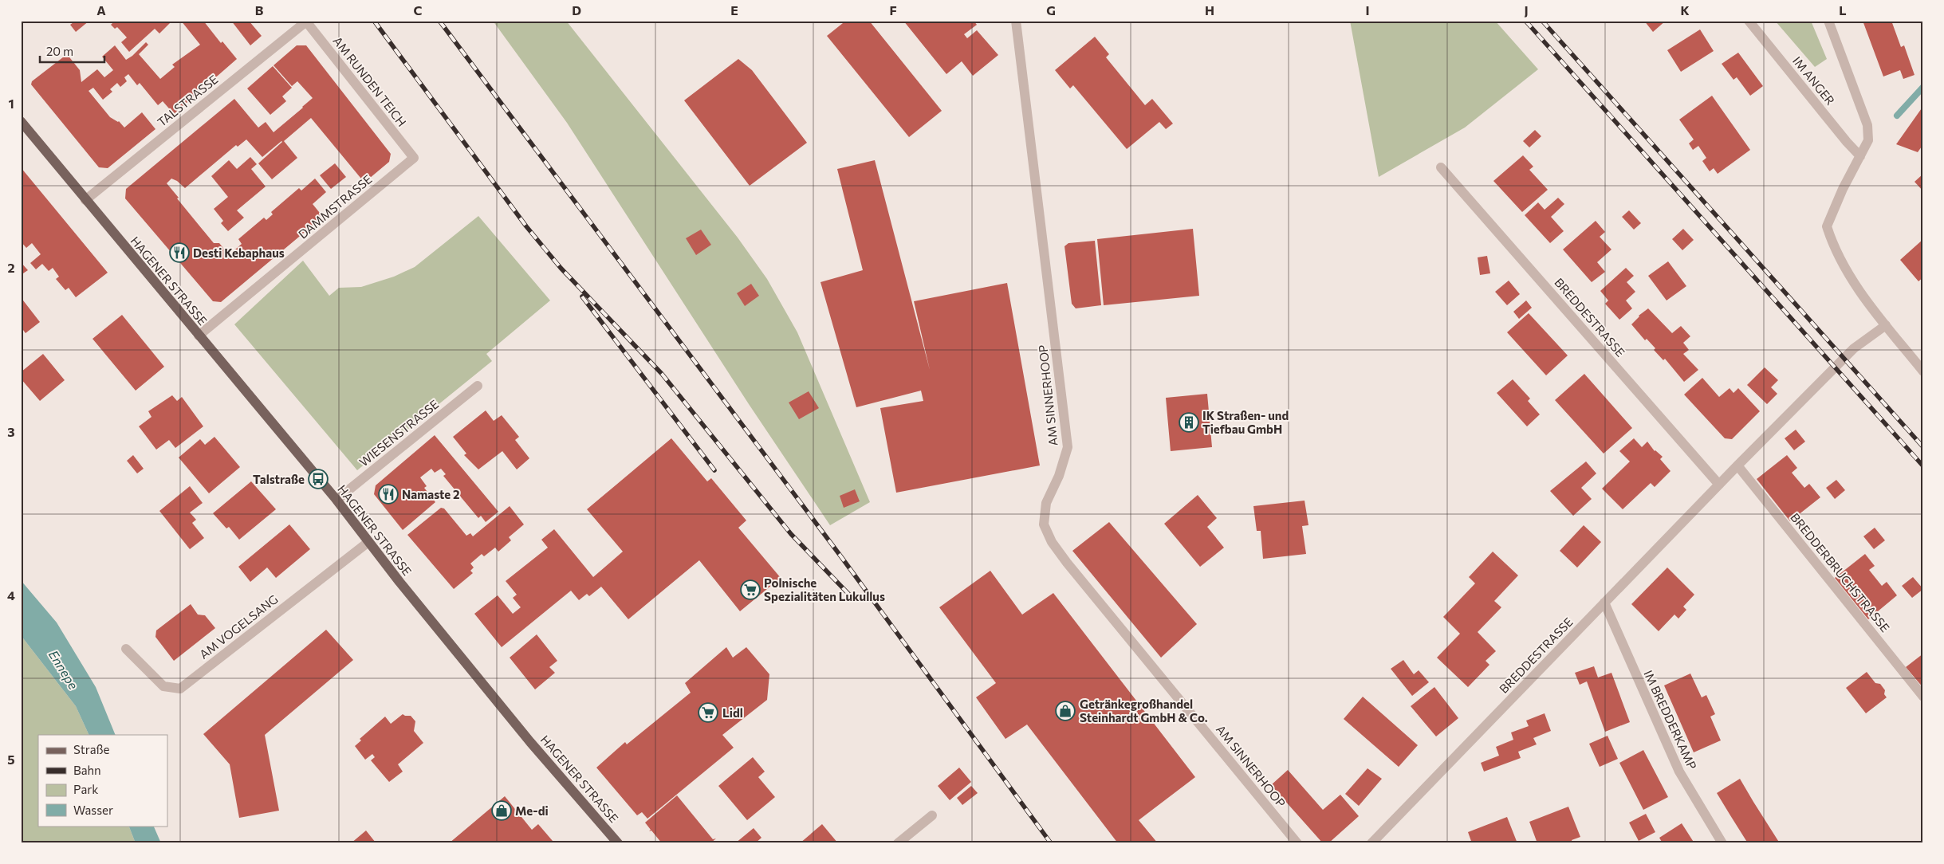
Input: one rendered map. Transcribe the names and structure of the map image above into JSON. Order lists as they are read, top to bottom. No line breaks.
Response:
{"streets":{"main road":["HAGENER STRASSE"],"street":["IM ANGER","AM RUNDEN TEICH","TALSTRASSE","DAMMSTRASSE","BREDDESTRASSE","AM SINNERHOOP","WIESENSTRASSE","BREDDERBRUCHSTRASSE","AM VOGELSANG","IM BREDDERKAMP"]},"crossings":[["AM RUNDEN TEICH","TALSTRASSE"],["AM RUNDEN TEICH","DAMMSTRASSE"],["TALSTRASSE","HAGENER STRASSE"],["DAMMSTRASSE","HAGENER STRASSE"],["HAGENER STRASSE","WIESENSTRASSE"],["HAGENER STRASSE","AM VOGELSANG"],["BREDDESTRASSE","BREDDERBRUCHSTRASSE"],["BREDDESTRASSE","IM BREDDERKAMP"]],"water":["Ennepe"],"places":{"restaurant":["Desti Kebaphaus","Namaste 2"],"building":["IK Straßen- und Tiefbau GmbH"],"bus stop":["Talstraße"],"supermarket":["Polnische Spezialitäten Lukullus","Lidl"],"shop":["Getränkegroßhandel Steinhardt GmbH & Co.","Me-di"]},"legend":["Straße","Bahn","Park","Wasser"],"scale_bar":"20 m","grid":{"columns":["A","B","C","D","E","F","G","H","I","J","K","L"],"rows":["1","2","3","4","5"]}}
